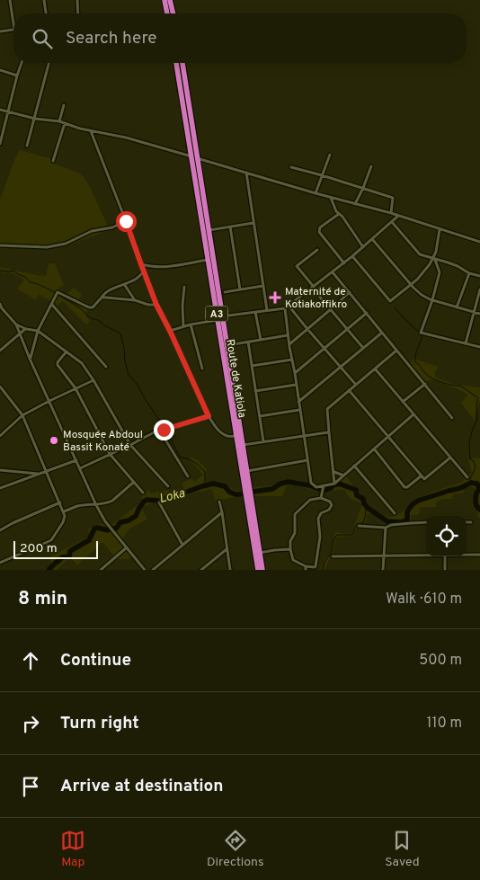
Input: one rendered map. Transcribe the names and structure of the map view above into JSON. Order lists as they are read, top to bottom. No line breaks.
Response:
{"streets":{"highway":["A3","Route de Katiola"]},"water":["Loka"],"places":{"health":["Maternité de Kotiakoffikro"],"other":["Mosquée Abdoul Bassit Konaté"]},"scale_bar":"200 m","page":{"search":"Search here","scale":"200 m","heading":["8 min","Walk · 610 m"],"list":[["Continue","500 m"],["Turn right","110 m"],"Arrive at destination"],"nav":["Map","Directions","Saved"]}}
